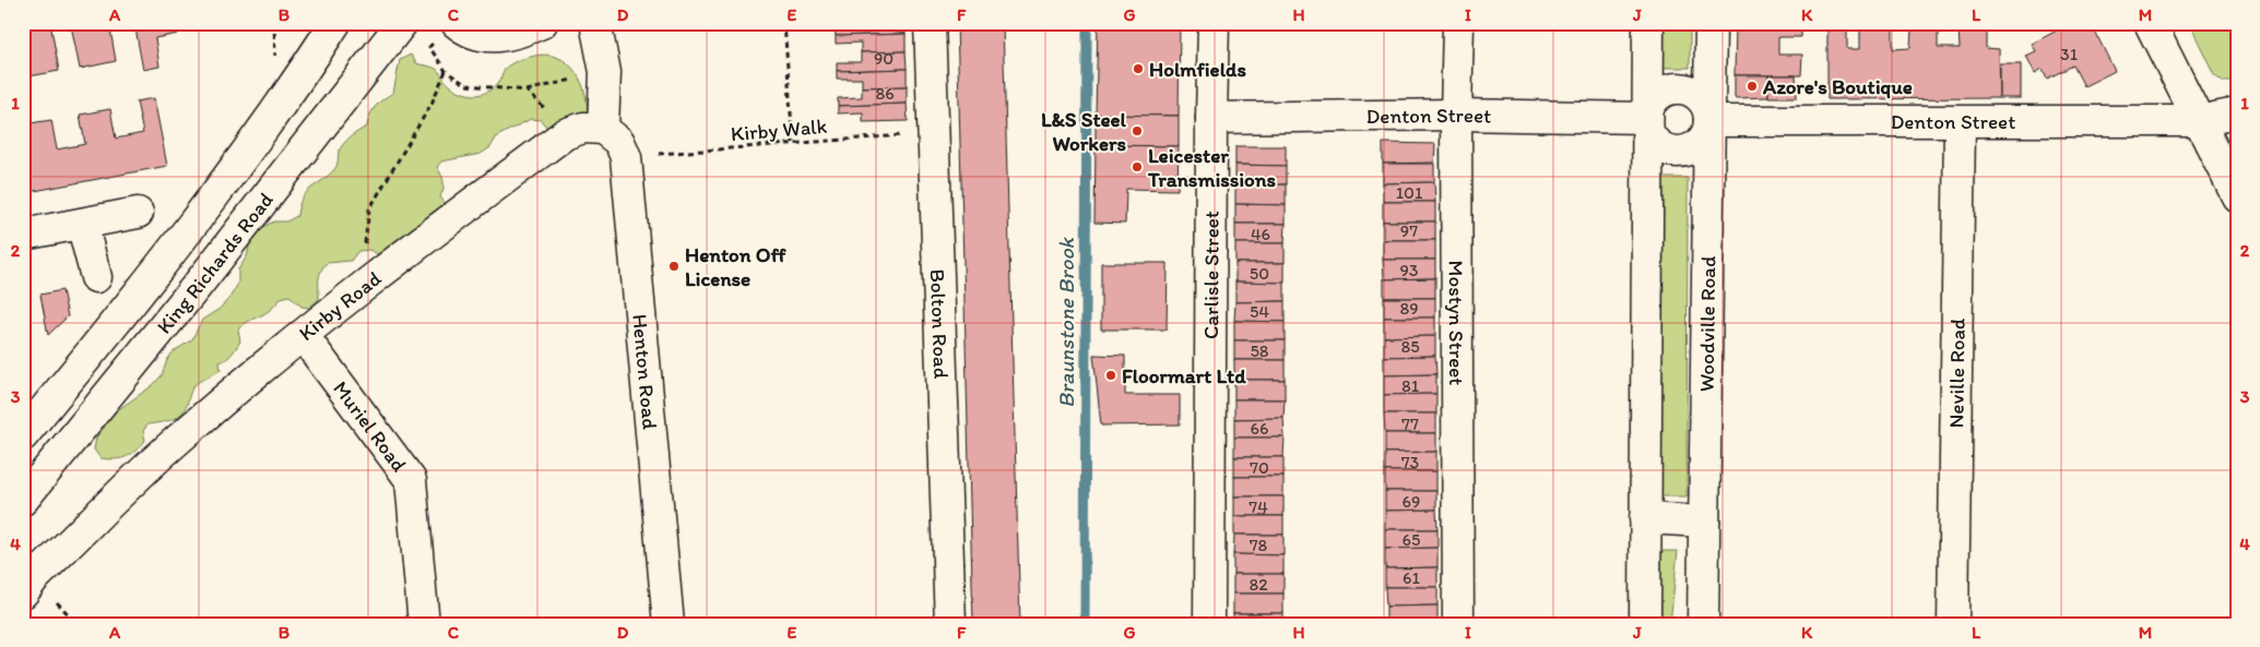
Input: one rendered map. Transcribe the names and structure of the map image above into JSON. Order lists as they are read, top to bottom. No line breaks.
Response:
{"streets":{"street":["Denton Street","King Richards Road","Carlisle Street","Kirby Road","Bolton Road","Mostyn Street","Woodville Road","Henton Road","Neville Road","Muriel Road"],"path":["Kirby Walk"]},"crossings":[["Denton Street","Carlisle Street"],["Denton Street","Mostyn Street"],["Denton Street","Woodville Road"],["Denton Street","Neville Road"],["Kirby Walk","Bolton Road"],["Kirby Walk","Henton Road"],["Kirby Road","Henton Road"],["Kirby Road","Muriel Road"]],"water":["Braunstone Brook"],"places":["Holmfields","Azore's Boutique","L&S Steel Workers","Leicester Transmissions","Henton Off License","Floormart Ltd"],"house_numbers":["31","90","86","101","97","46","93","50","89","54","85","58","81","77","66","73","70","69","74","65","78","61","82"],"grid":{"columns":["A","B","C","D","E","F","G","H","I","J","K","L","M"],"rows":["1","2","3","4"]}}
